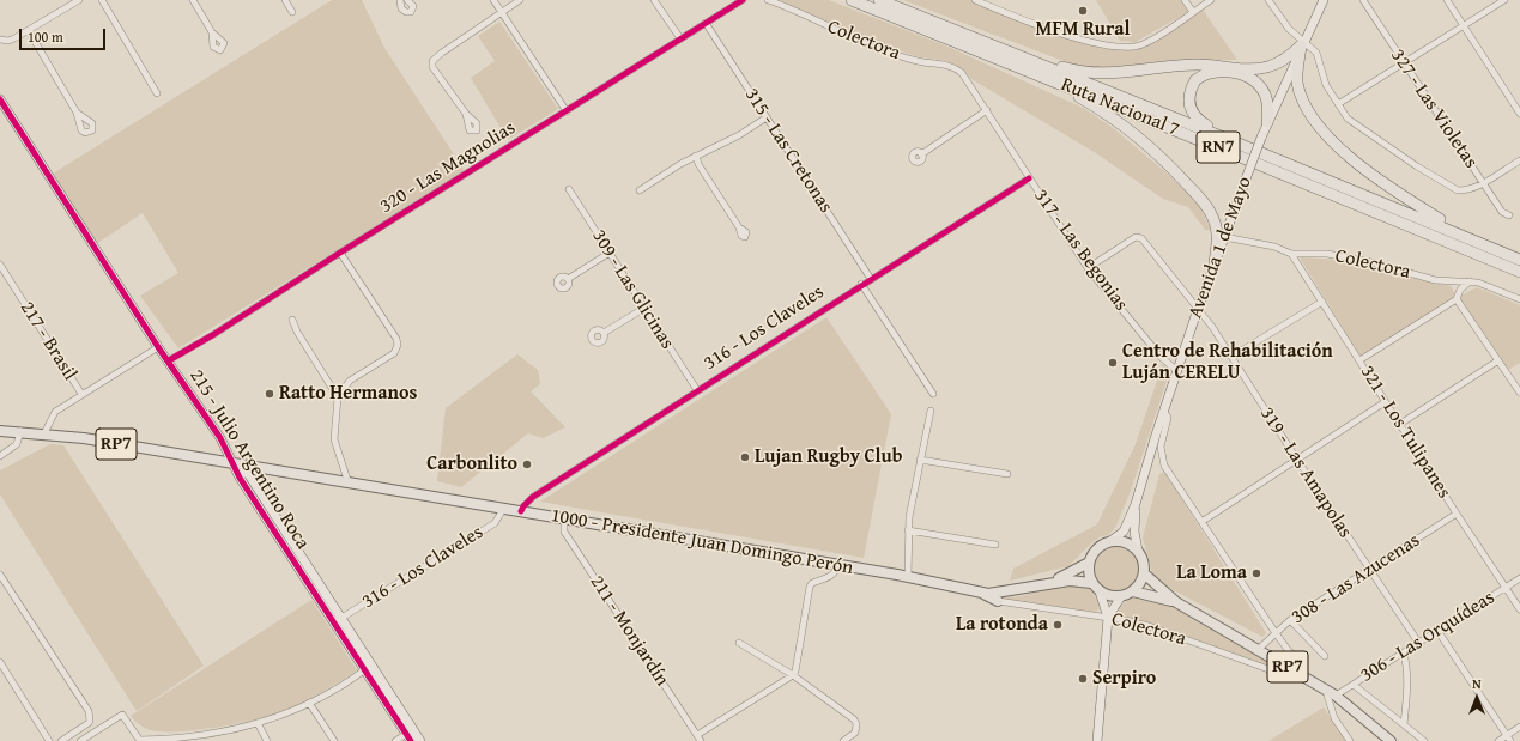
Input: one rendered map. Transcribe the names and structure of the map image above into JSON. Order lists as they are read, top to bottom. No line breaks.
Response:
{"streets":{"highway":["Ruta Nacional 7","RN7"],"main road":["RP7","1000 - Presidente Juan Domingo Perón"],"street":["Colectora","327 - Las Violetas","315 - Las Cretonas","320 - Las Magnolias","Avenida 1 de Mayo","317 - Las Begonias","309 - Las Glicinas","316 - Los Claveles","217 - Brasil","321 - Los Tulipanes","215 - Julio Argentino Roca","319 - Las Amapolas","308 - Las Azucenas","211 - Monjardín","306 - Las Orquídeas"]},"crossings":[["Colectora","Avenida 1 de Mayo"],["Colectora","317 - Las Begonias"],["Colectora","321 - Los Tulipanes"],["Colectora","RP7"],["315 - Las Cretonas","320 - Las Magnolias"],["315 - Las Cretonas","316 - Los Claveles"],["320 - Las Magnolias","215 - Julio Argentino Roca"],["Avenida 1 de Mayo","317 - Las Begonias"],["Avenida 1 de Mayo","RP7"],["Avenida 1 de Mayo","319 - Las Amapolas"],["Avenida 1 de Mayo","1000 - Presidente Juan Domingo Perón"],["317 - Las Begonias","316 - Los Claveles"],["317 - Las Begonias","319 - Las Amapolas"],["309 - Las Glicinas","316 - Los Claveles"],["316 - Los Claveles","215 - Julio Argentino Roca"],["316 - Los Claveles","1000 - Presidente Juan Domingo Perón"],["321 - Los Tulipanes","308 - Las Azucenas"],["321 - Los Tulipanes","306 - Las Orquídeas"],["RP7","1000 - Presidente Juan Domingo Perón"],["RP7","308 - Las Azucenas"],["RP7","306 - Las Orquídeas"],["215 - Julio Argentino Roca","1000 - Presidente Juan Domingo Perón"],["319 - Las Amapolas","308 - Las Azucenas"],["319 - Las Amapolas","306 - Las Orquídeas"],["1000 - Presidente Juan Domingo Perón","211 - Monjardín"]],"places":["MFM Rural","Centro de Rehabilitación Luján CERELU","Ratto Hermanos","Lujan Rugby Club","Carbonlito","La Loma","La rotonda","Serpiro"],"scale_bar":"100 m","north":"top"}
